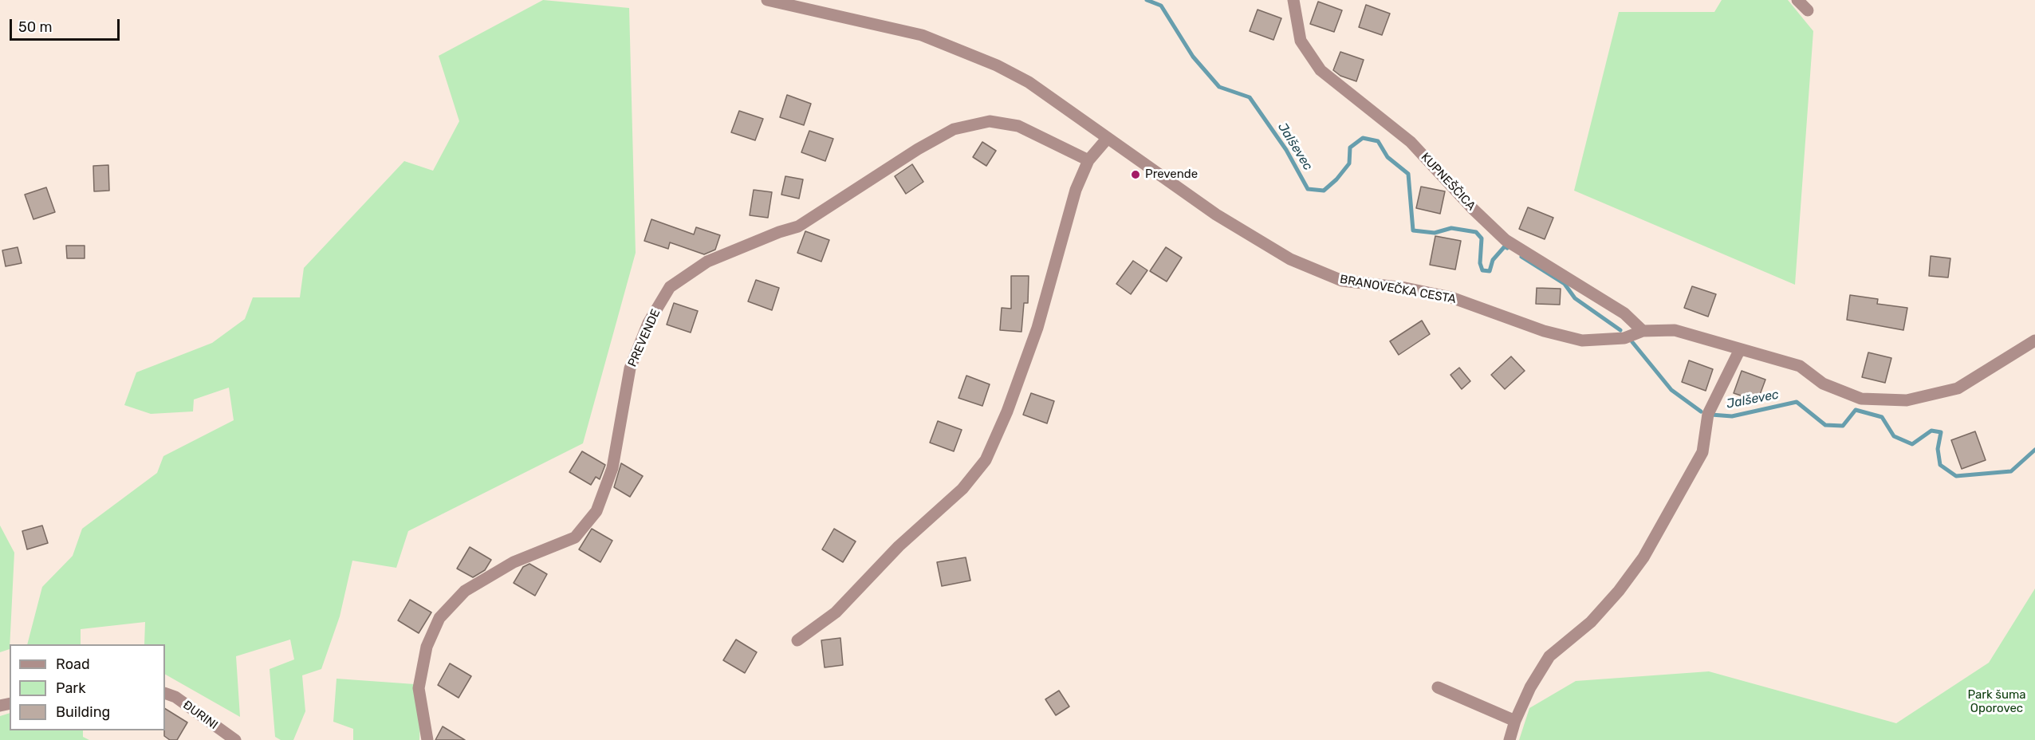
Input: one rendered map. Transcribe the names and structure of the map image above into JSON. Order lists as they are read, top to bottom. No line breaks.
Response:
{"streets":{"street":["KUPNEŠČICA","BRANOVEČKA CESTA","PREVENDE","ĐURINI"]},"crossings":[["KUPNEŠČICA","BRANOVEČKA CESTA"]],"water":["Jalševec"],"parks":["Park šuma Oporovec"],"places":["Prevende"],"legend":["Road","Park","Building"],"scale_bar":"50 m"}
